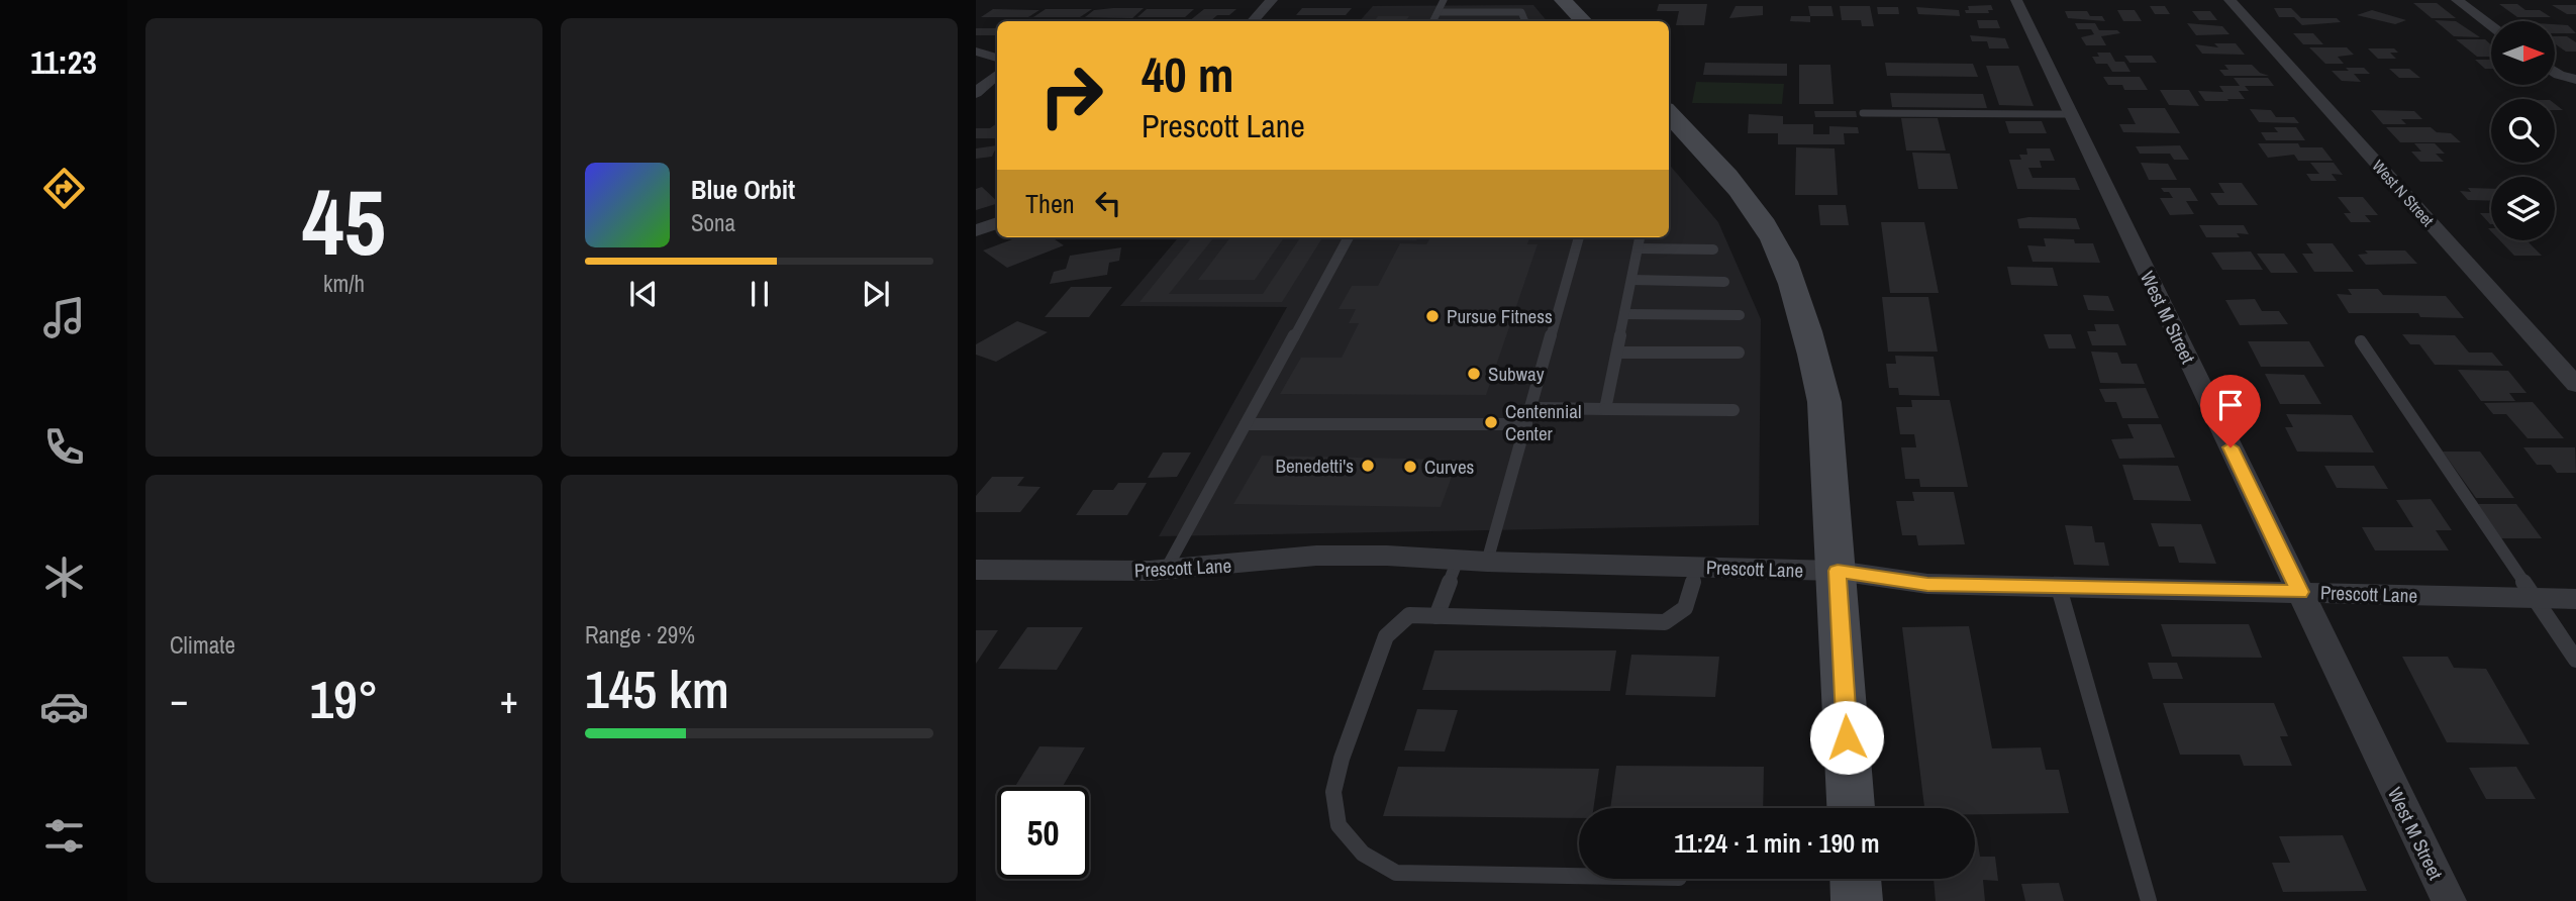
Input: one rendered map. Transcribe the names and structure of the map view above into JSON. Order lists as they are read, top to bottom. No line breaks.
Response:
{"streets":{"street":["West N Street","West M Street","Prescott Lane"]},"crossings":[["West M Street","Prescott Lane"]],"places":["Pursue Fitness","Subway","Centennial Center","Benedetti's","Curves"],"north":"right","page":{"tabs":"11:23","tile":[["45","km/h"],"Climate",["Range · 29%","145 km"]],"turn":["40 m","Prescott Lane"],"song":["Blue Orbit","Sona"],"then":"Then","heat":["−","19°","+"],"limit":"50","trip":"11:24 · 1 min · 190 m"}}
